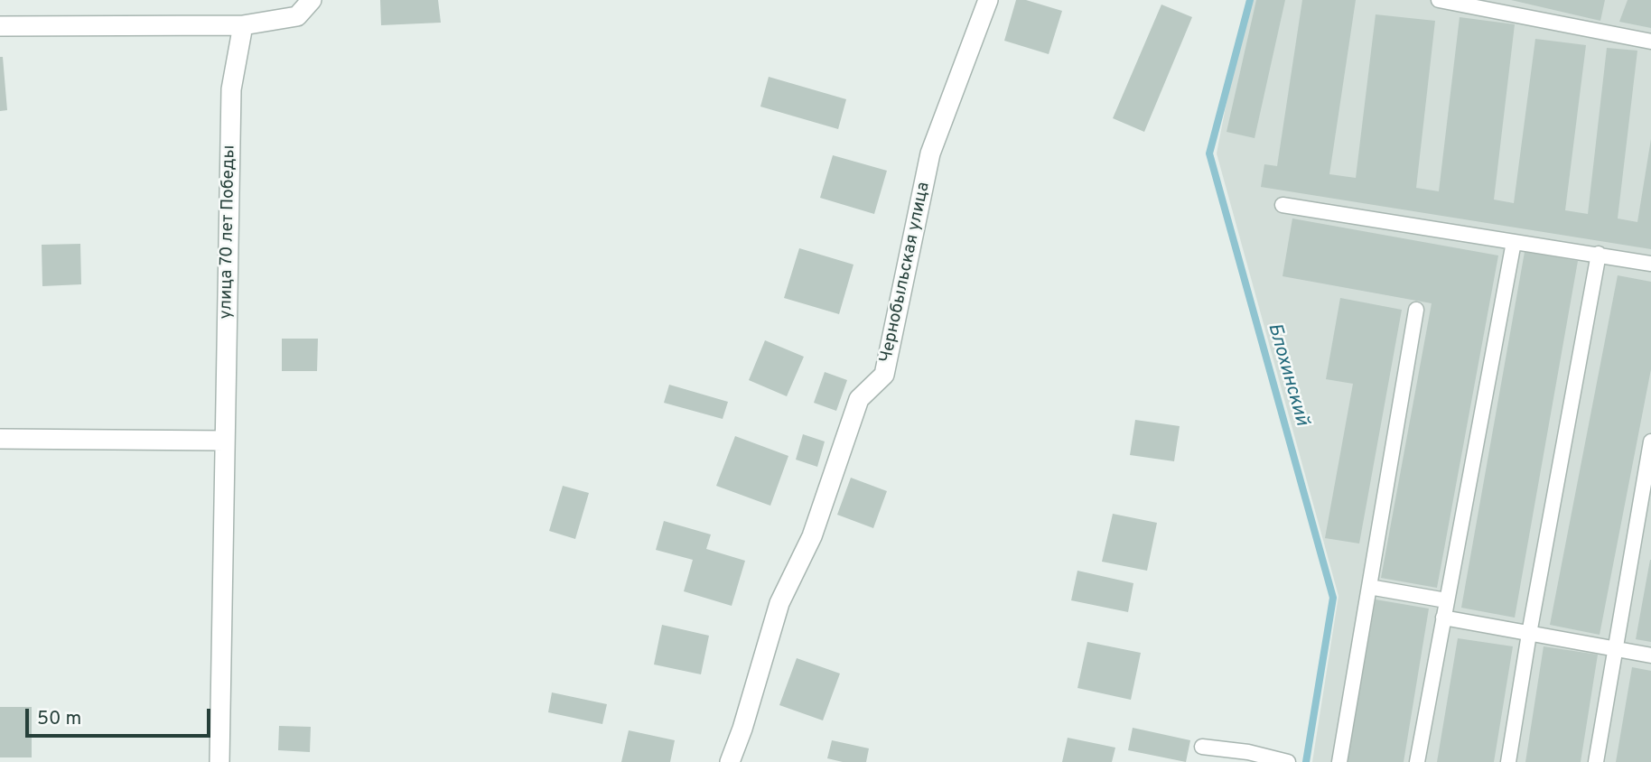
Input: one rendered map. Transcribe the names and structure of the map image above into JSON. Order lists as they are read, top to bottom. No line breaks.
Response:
{"streets":{"street":["улица 70 лет Победы","Чернобыльская улица"]},"water":["Блохинский"],"scale_bar":"50 m"}
